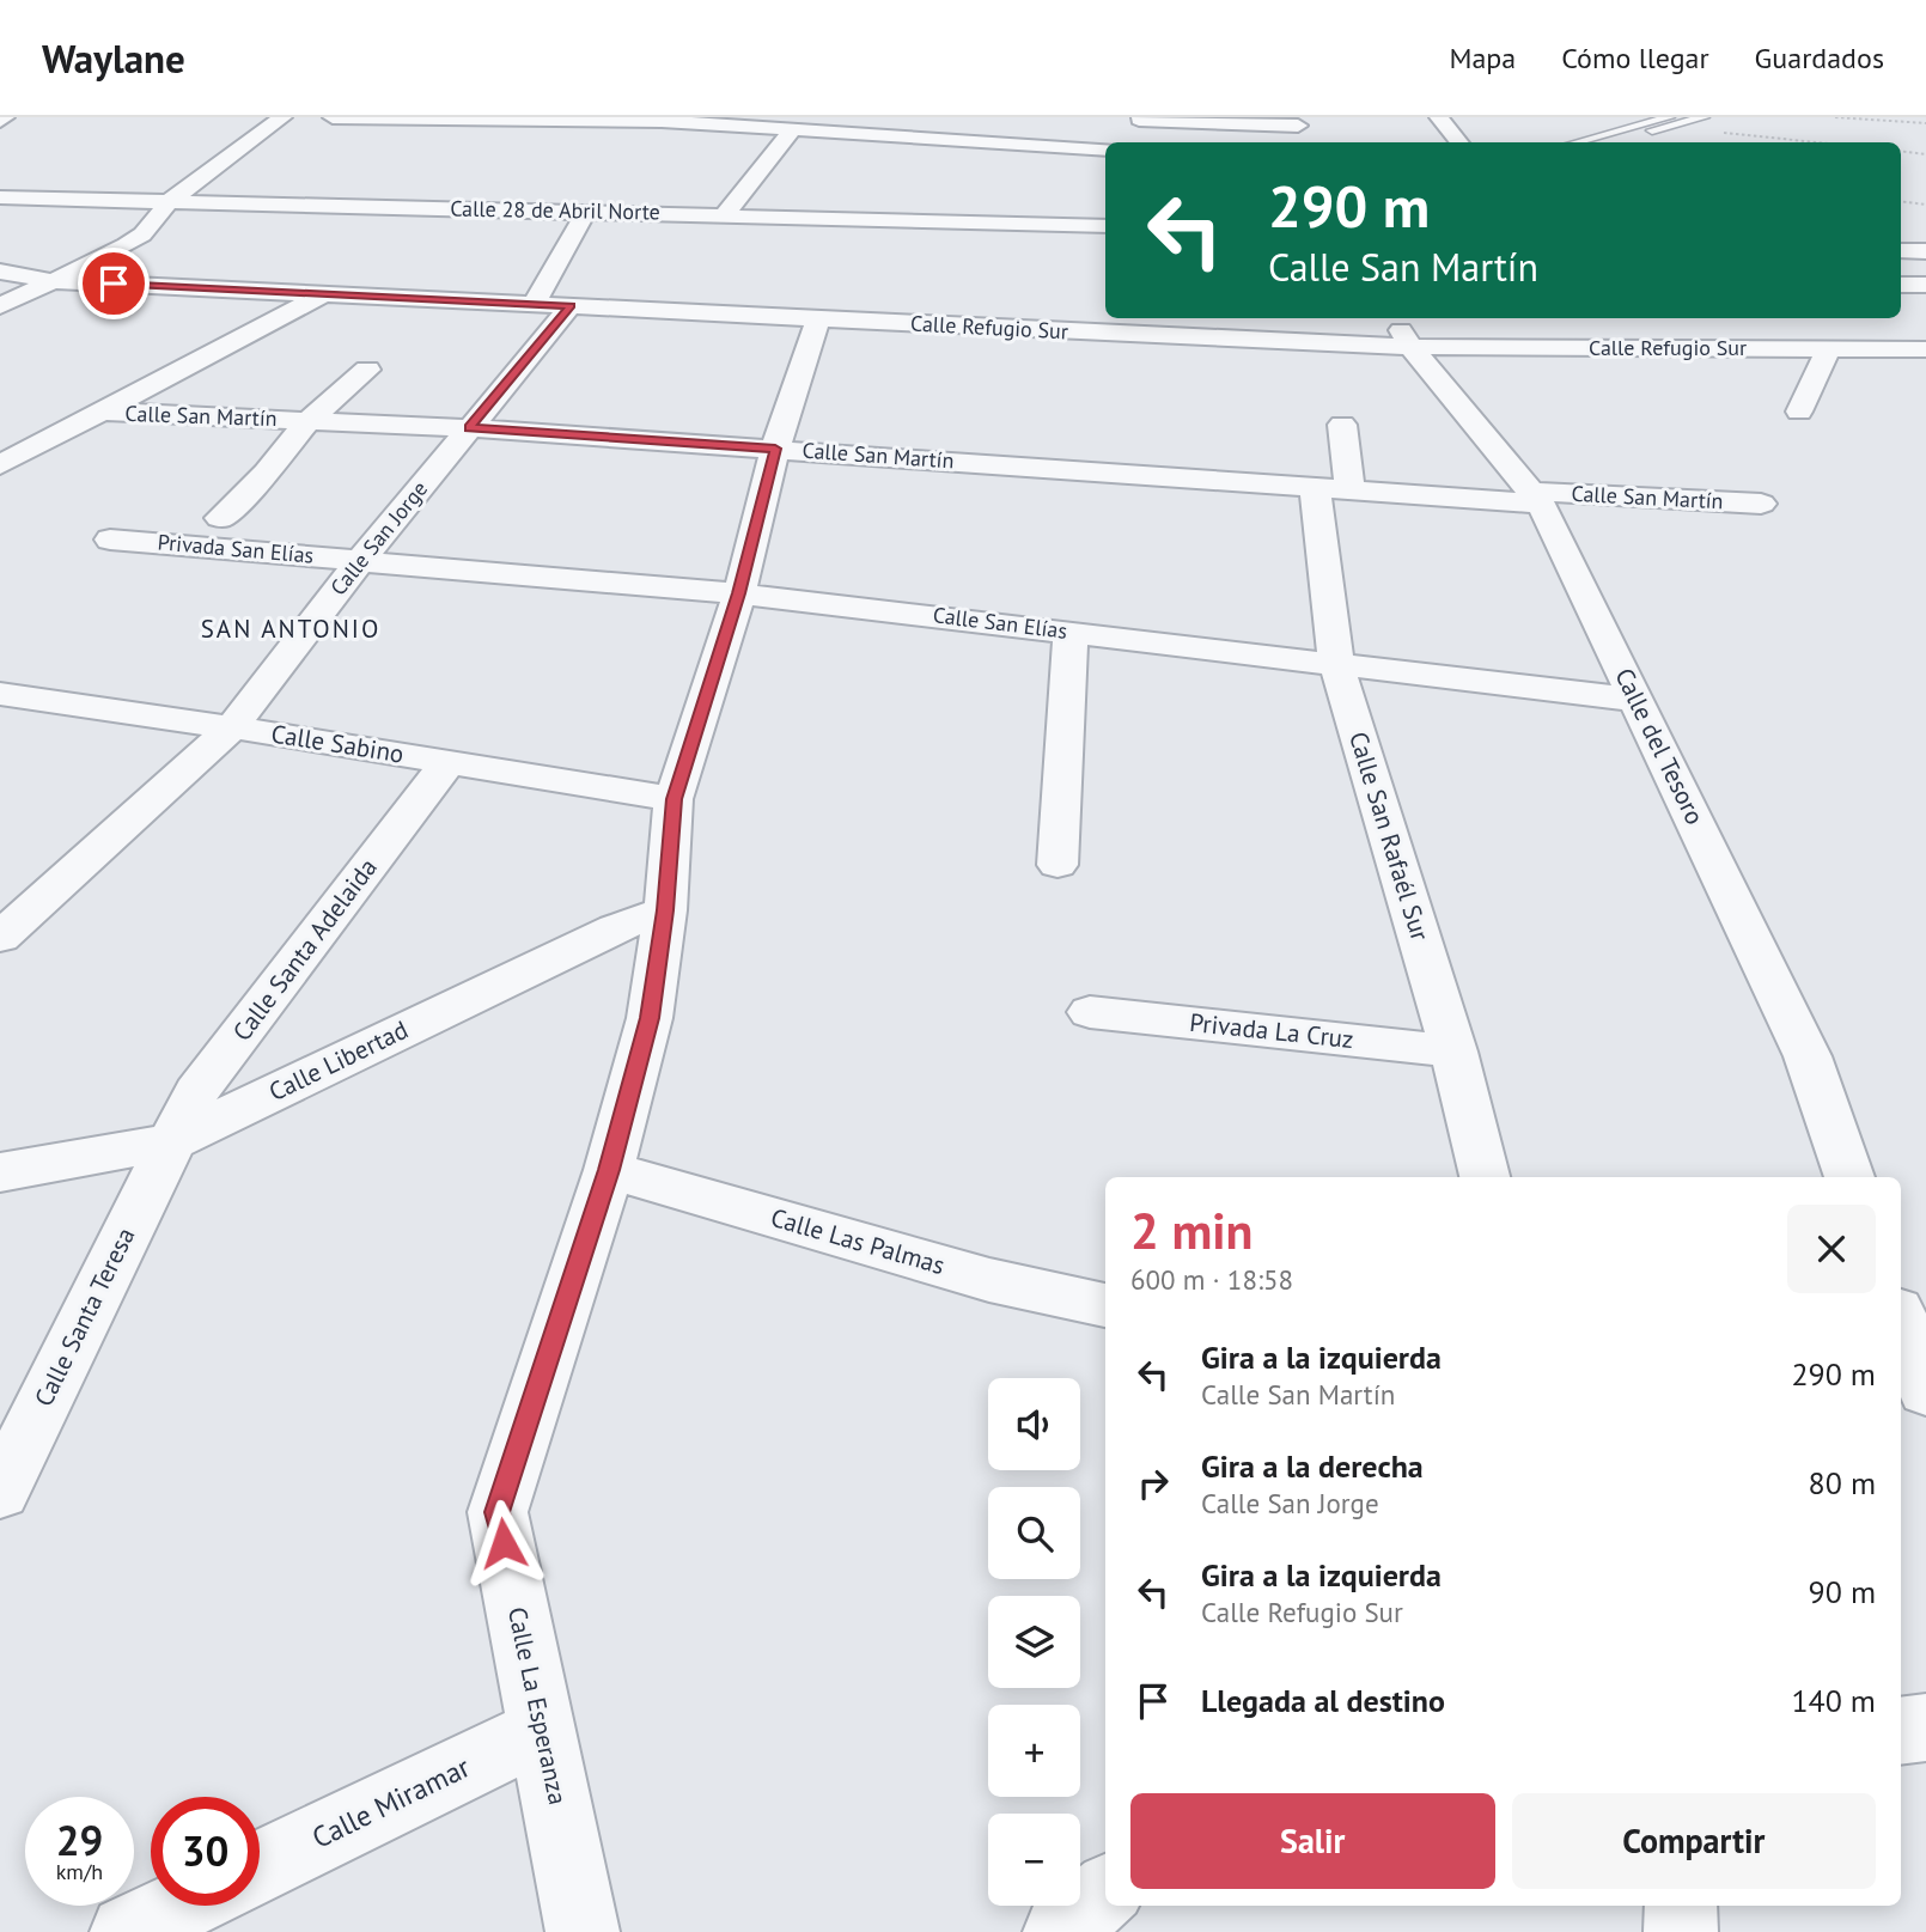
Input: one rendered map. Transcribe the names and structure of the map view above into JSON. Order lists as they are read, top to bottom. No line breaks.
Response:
{"streets":{"street":["Calle 28 de Abril Norte","Calle Refugio Sur","Calle San Martín","Calle San Jorge","Privada San Elías","Calle San Elías","Calle Sabino","Calle del Tesoro","Calle San Rafaél Sur","Calle Santa Adelaida","Privada La Cruz","Calle Libertad","Calle Las Palmas","Calle Santa Teresa","Calle La Esperanza","Calle Miramar"]},"crossings":[["Calle Refugio Sur","Calle San Jorge"],["Calle Refugio Sur","Calle del Tesoro"],["Calle Refugio Sur","Calle La Esperanza"],["Calle San Martín","Calle San Jorge"],["Calle San Martín","Calle del Tesoro"],["Calle San Martín","Calle San Rafaél Sur"],["Calle San Martín","Calle La Esperanza"],["Calle San Jorge","Privada San Elías"],["Calle San Jorge","Calle San Elías"],["Calle San Jorge","Calle Sabino"],["Privada San Elías","Calle San Elías"],["Calle San Elías","Calle del Tesoro"],["Calle San Elías","Calle San Rafaél Sur"],["Calle San Elías","Calle La Esperanza"],["Calle Sabino","Calle Santa Adelaida"],["Calle Sabino","Calle La Esperanza"],["Calle San Rafaél Sur","Privada La Cruz"],["Calle Santa Adelaida","Calle Libertad"],["Calle Santa Adelaida","Calle Santa Teresa"],["Calle Libertad","Calle Santa Teresa"],["Calle Libertad","Calle La Esperanza"],["Calle Las Palmas","Calle La Esperanza"],["Calle La Esperanza","Calle Miramar"]],"districts":["SAN ANTONIO"],"page":{"header":"Waylane","nav":["Mapa","Cómo llegar","Guardados"],"turn":["290 m","Calle San Martín"],"heading":["2 min","600 m · 18:58"],"list":[{"name":"Gira a la izquierda","note":"Calle San Martín","value":"290 m"},{"name":"Gira a la derecha","note":"Calle San Jorge","value":"80 m"},{"name":"Gira a la izquierda","note":"Calle Refugio Sur","value":"90 m"},{"name":"Llegada al destino","value":"140 m"}],"map_buttons":["+","−"],"buttons":["Salir","Compartir"],"speed":"29 km/h","limit":"30"}}
